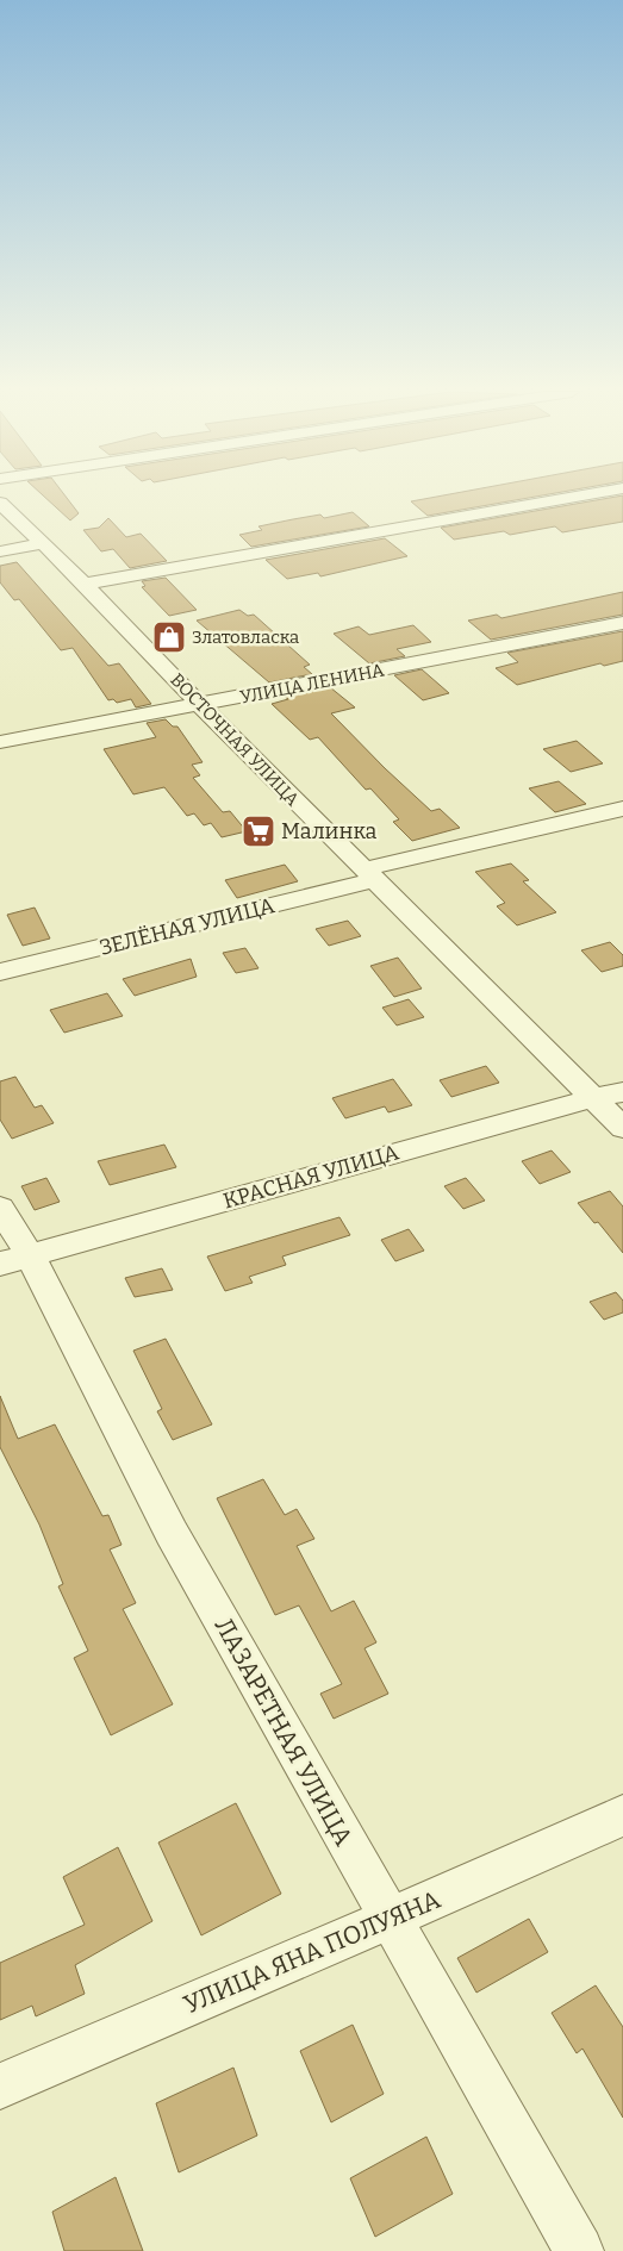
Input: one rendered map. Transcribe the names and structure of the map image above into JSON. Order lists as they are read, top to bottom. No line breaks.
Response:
{"streets":{"street":["УЛИЦА ЛЕНИНА","ВОСТОЧНАЯ УЛИЦА","ЗЕЛЁНАЯ УЛИЦА","КРАСНАЯ УЛИЦА","ЛАЗАРЕТНАЯ УЛИЦА","УЛИЦА ЯНА ПОЛУЯНА"]},"crossings":[["УЛИЦА ЛЕНИНА","ВОСТОЧНАЯ УЛИЦА"],["ВОСТОЧНАЯ УЛИЦА","ЗЕЛЁНАЯ УЛИЦА"],["ВОСТОЧНАЯ УЛИЦА","КРАСНАЯ УЛИЦА"],["КРАСНАЯ УЛИЦА","ЛАЗАРЕТНАЯ УЛИЦА"],["ЛАЗАРЕТНАЯ УЛИЦА","УЛИЦА ЯНА ПОЛУЯНА"]],"places":{"shop":["Златовласка"],"supermarket":["Малинка"]}}
